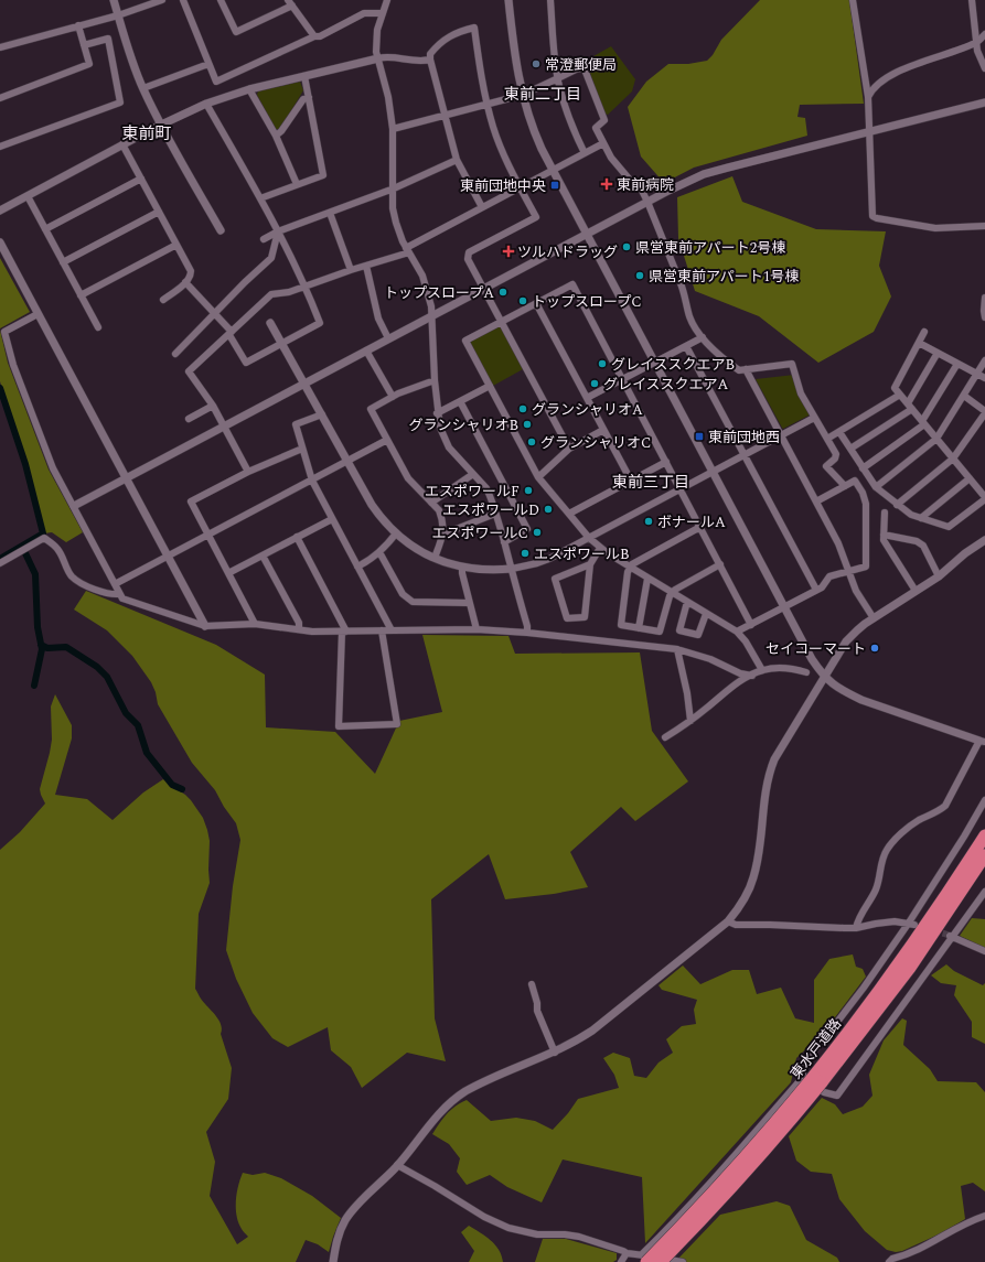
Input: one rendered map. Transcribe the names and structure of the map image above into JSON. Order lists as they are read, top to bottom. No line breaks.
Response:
{"streets":{"highway":["東水戸道路"]},"districts":["東前二丁目","東前町","東前三丁目"],"places":{"other":["常澄郵便局","県営東前アパート2号棟","県営東前アパート1号棟","トップスロープA","トップスロープC","グレイススクエアB","グレイススクエアA","グランシャリオA","グランシャリオB","グランシャリオC","エスポワールF","エスポワールD","ボナールA","エスポワールC","エスポワールB","セイコーマート"],"health":["東前病院","ツルハドラッグ"],"transit":["東前団地中央","東前団地西"]}}
